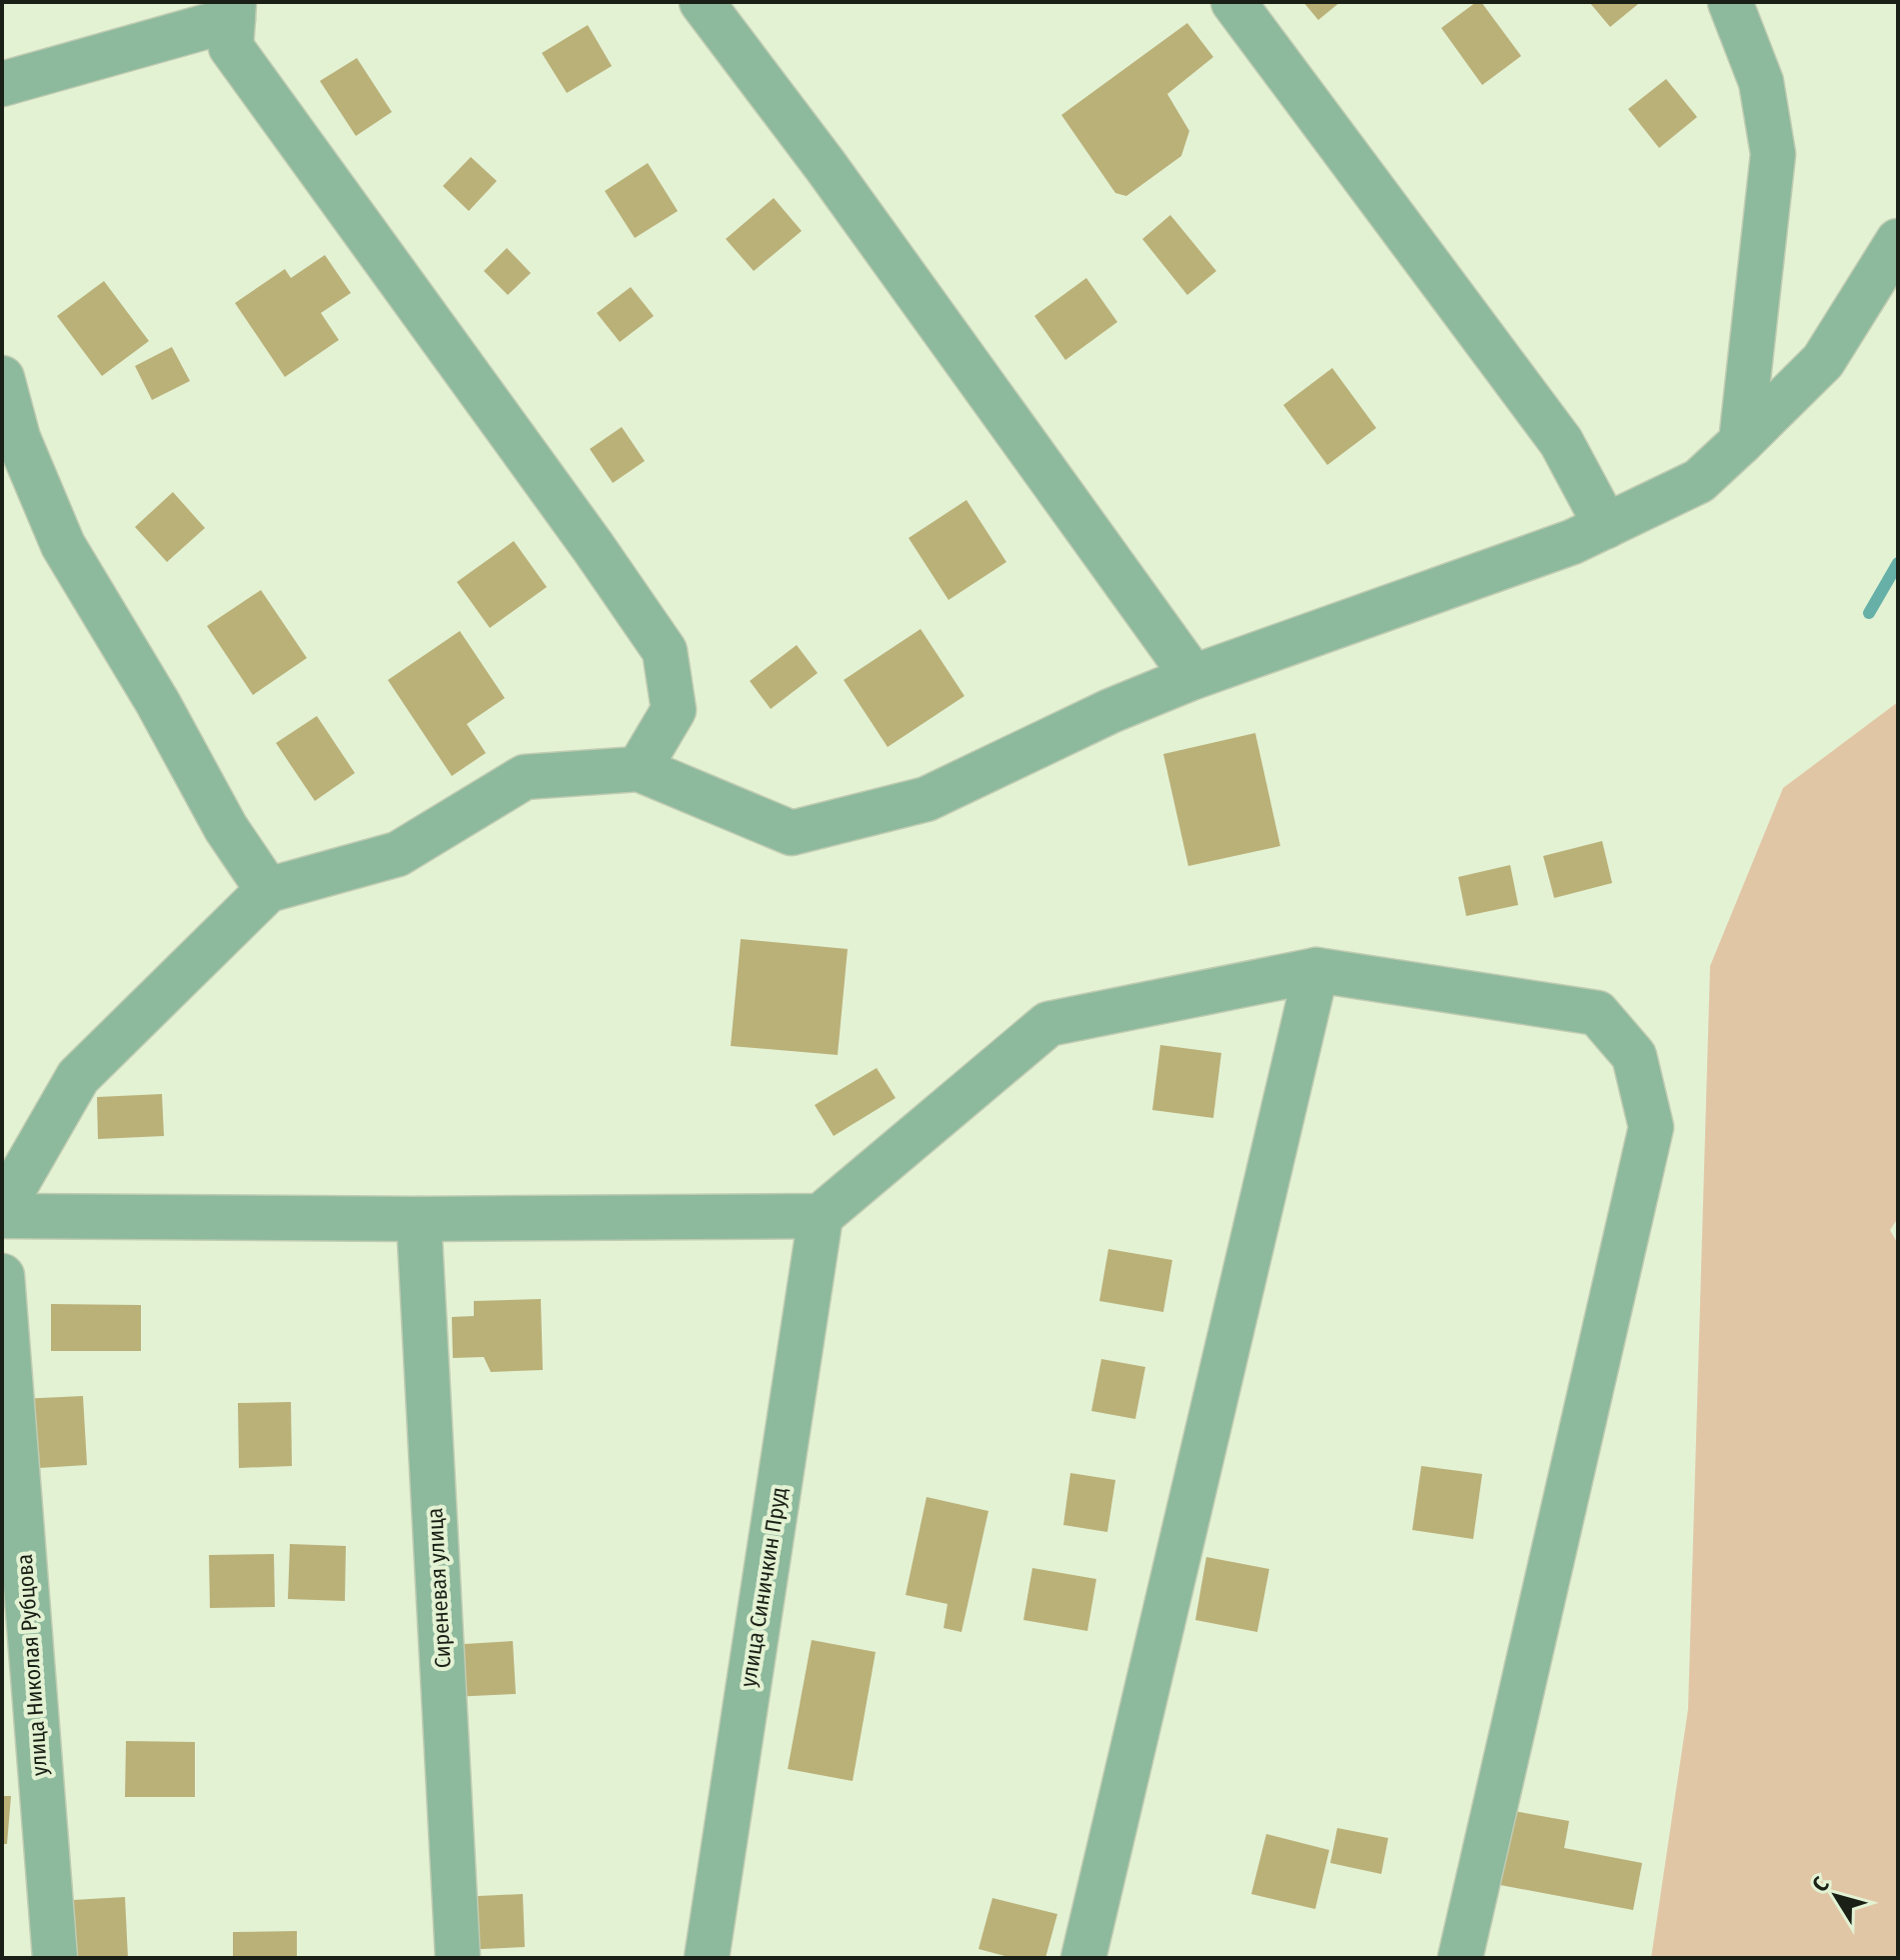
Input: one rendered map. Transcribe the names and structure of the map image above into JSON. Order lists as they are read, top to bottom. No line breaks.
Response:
{"streets":{"street":["улица Синичкин Пруд","Сиреневая улица","улица Николая Рубцова"]},"north":"top left"}
